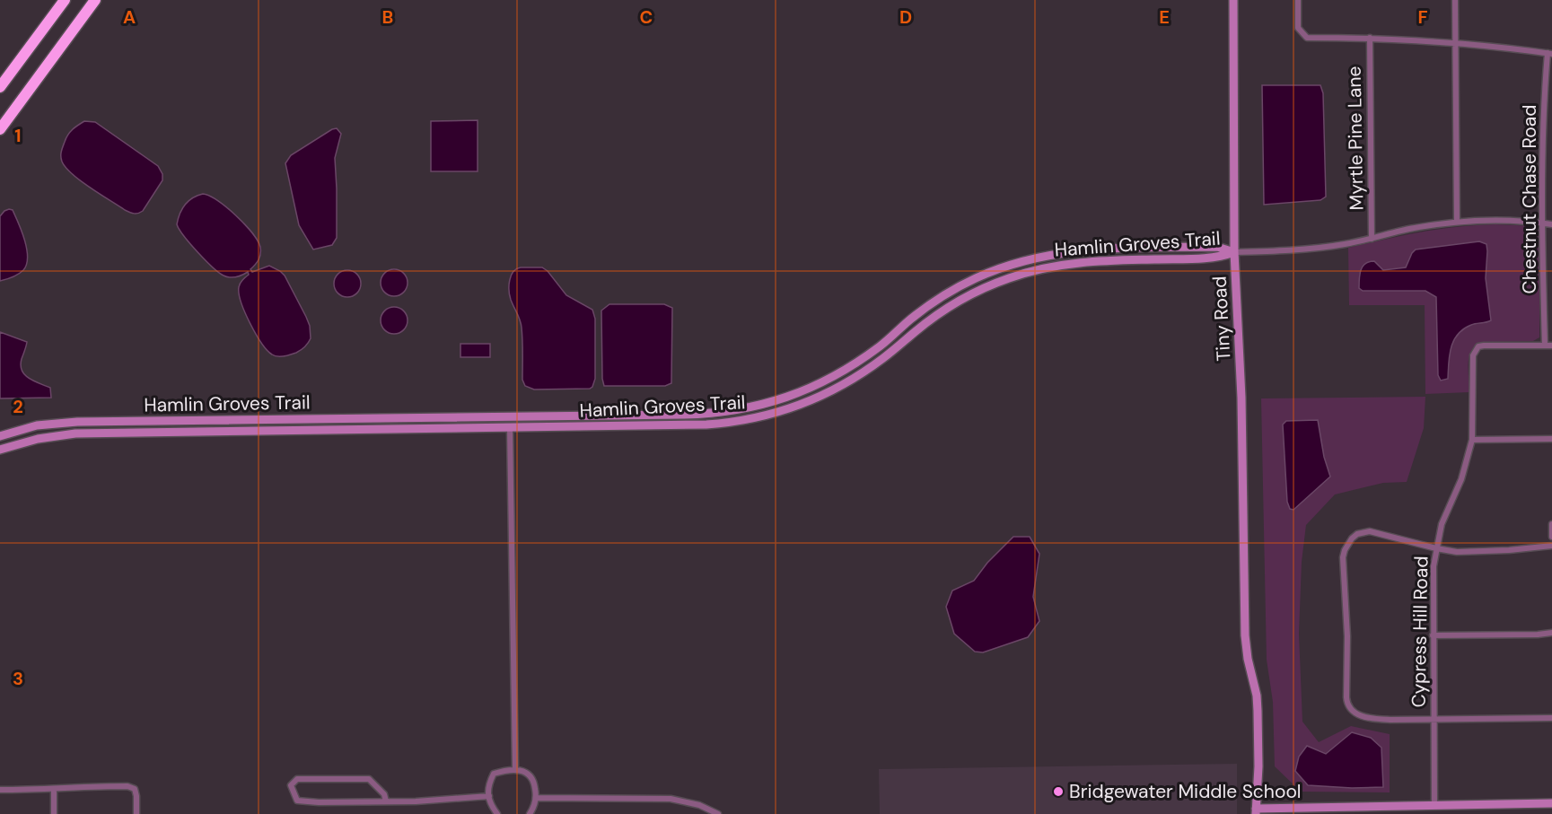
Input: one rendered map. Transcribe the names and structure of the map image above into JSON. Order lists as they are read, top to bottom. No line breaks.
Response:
{"streets":{"street":["Myrtle Pine Lane","Chestnut Chase Road","Hamlin Groves Trail","Tiny Road","Cypress Hill Road"]},"crossings":[["Chestnut Chase Road","Cypress Hill Road"],["Hamlin Groves Trail","Tiny Road"]],"places":["Bridgewater Middle School"],"grid":{"columns":["A","B","C","D","E","F"],"rows":["1","2","3"]}}
